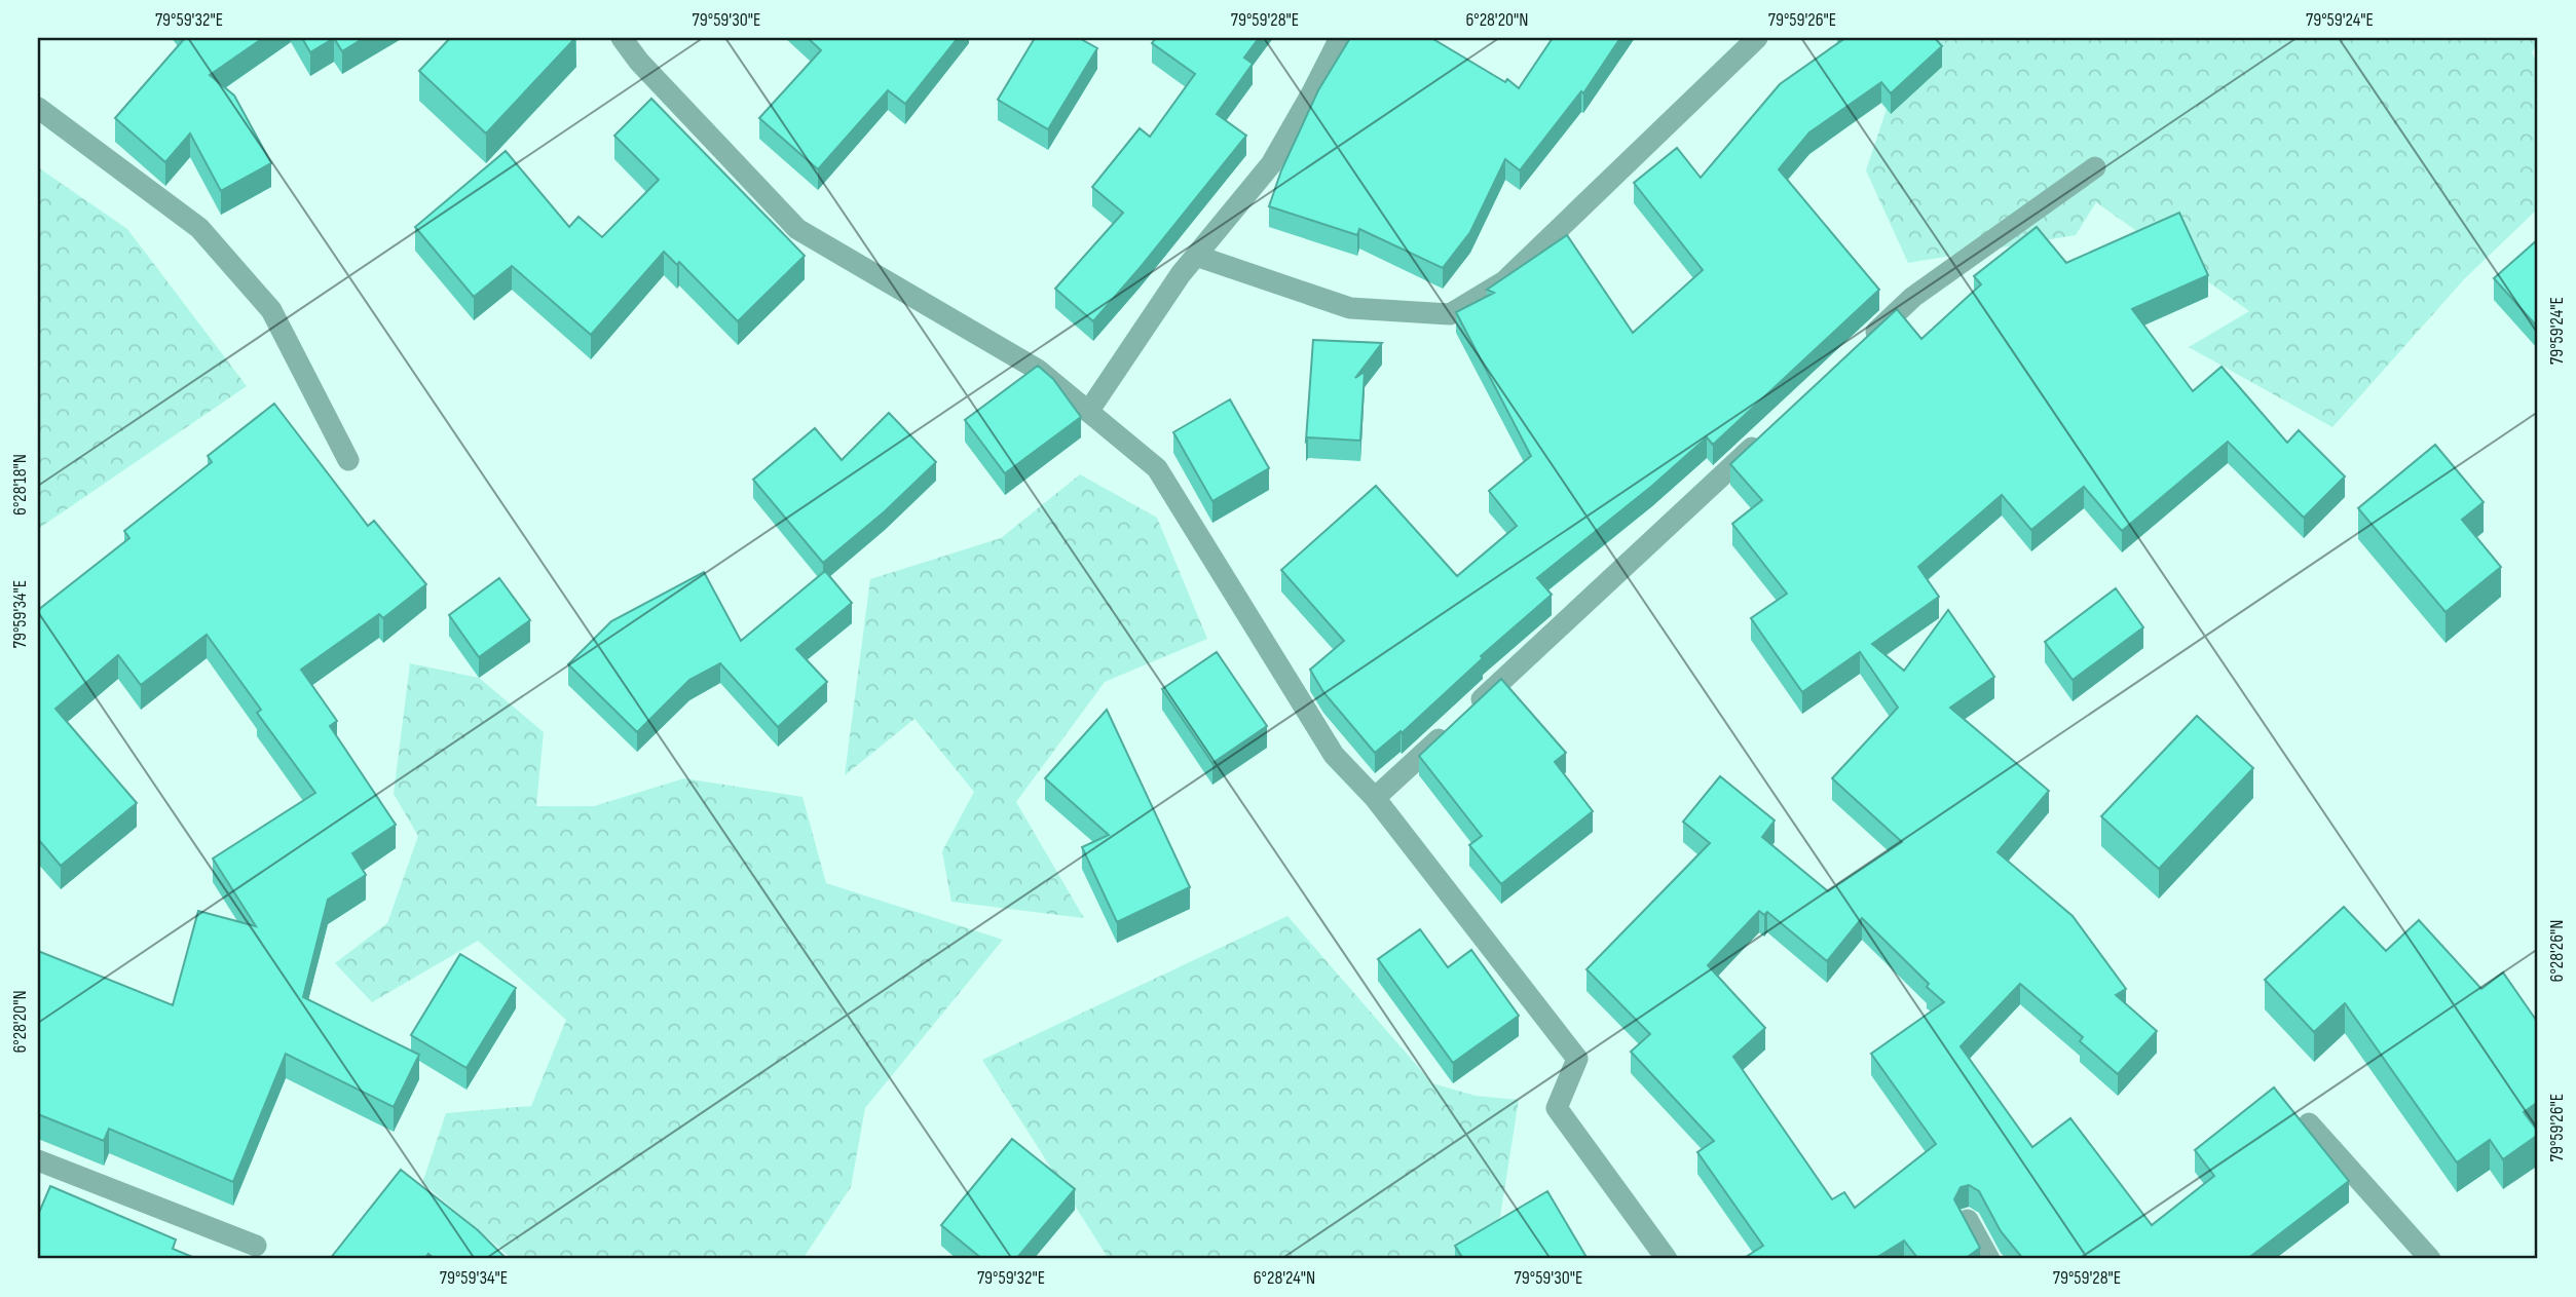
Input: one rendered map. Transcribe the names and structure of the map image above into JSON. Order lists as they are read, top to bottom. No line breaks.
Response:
{"coordinates":["79°59'32\"E","79°59'30\"E","79°59'28\"E","6°28'20\"N","79°59'26\"E","79°59'24\"E","6°28'18\"N","79°59'34\"E","6°28'26\"N","6°28'24\"N"]}
